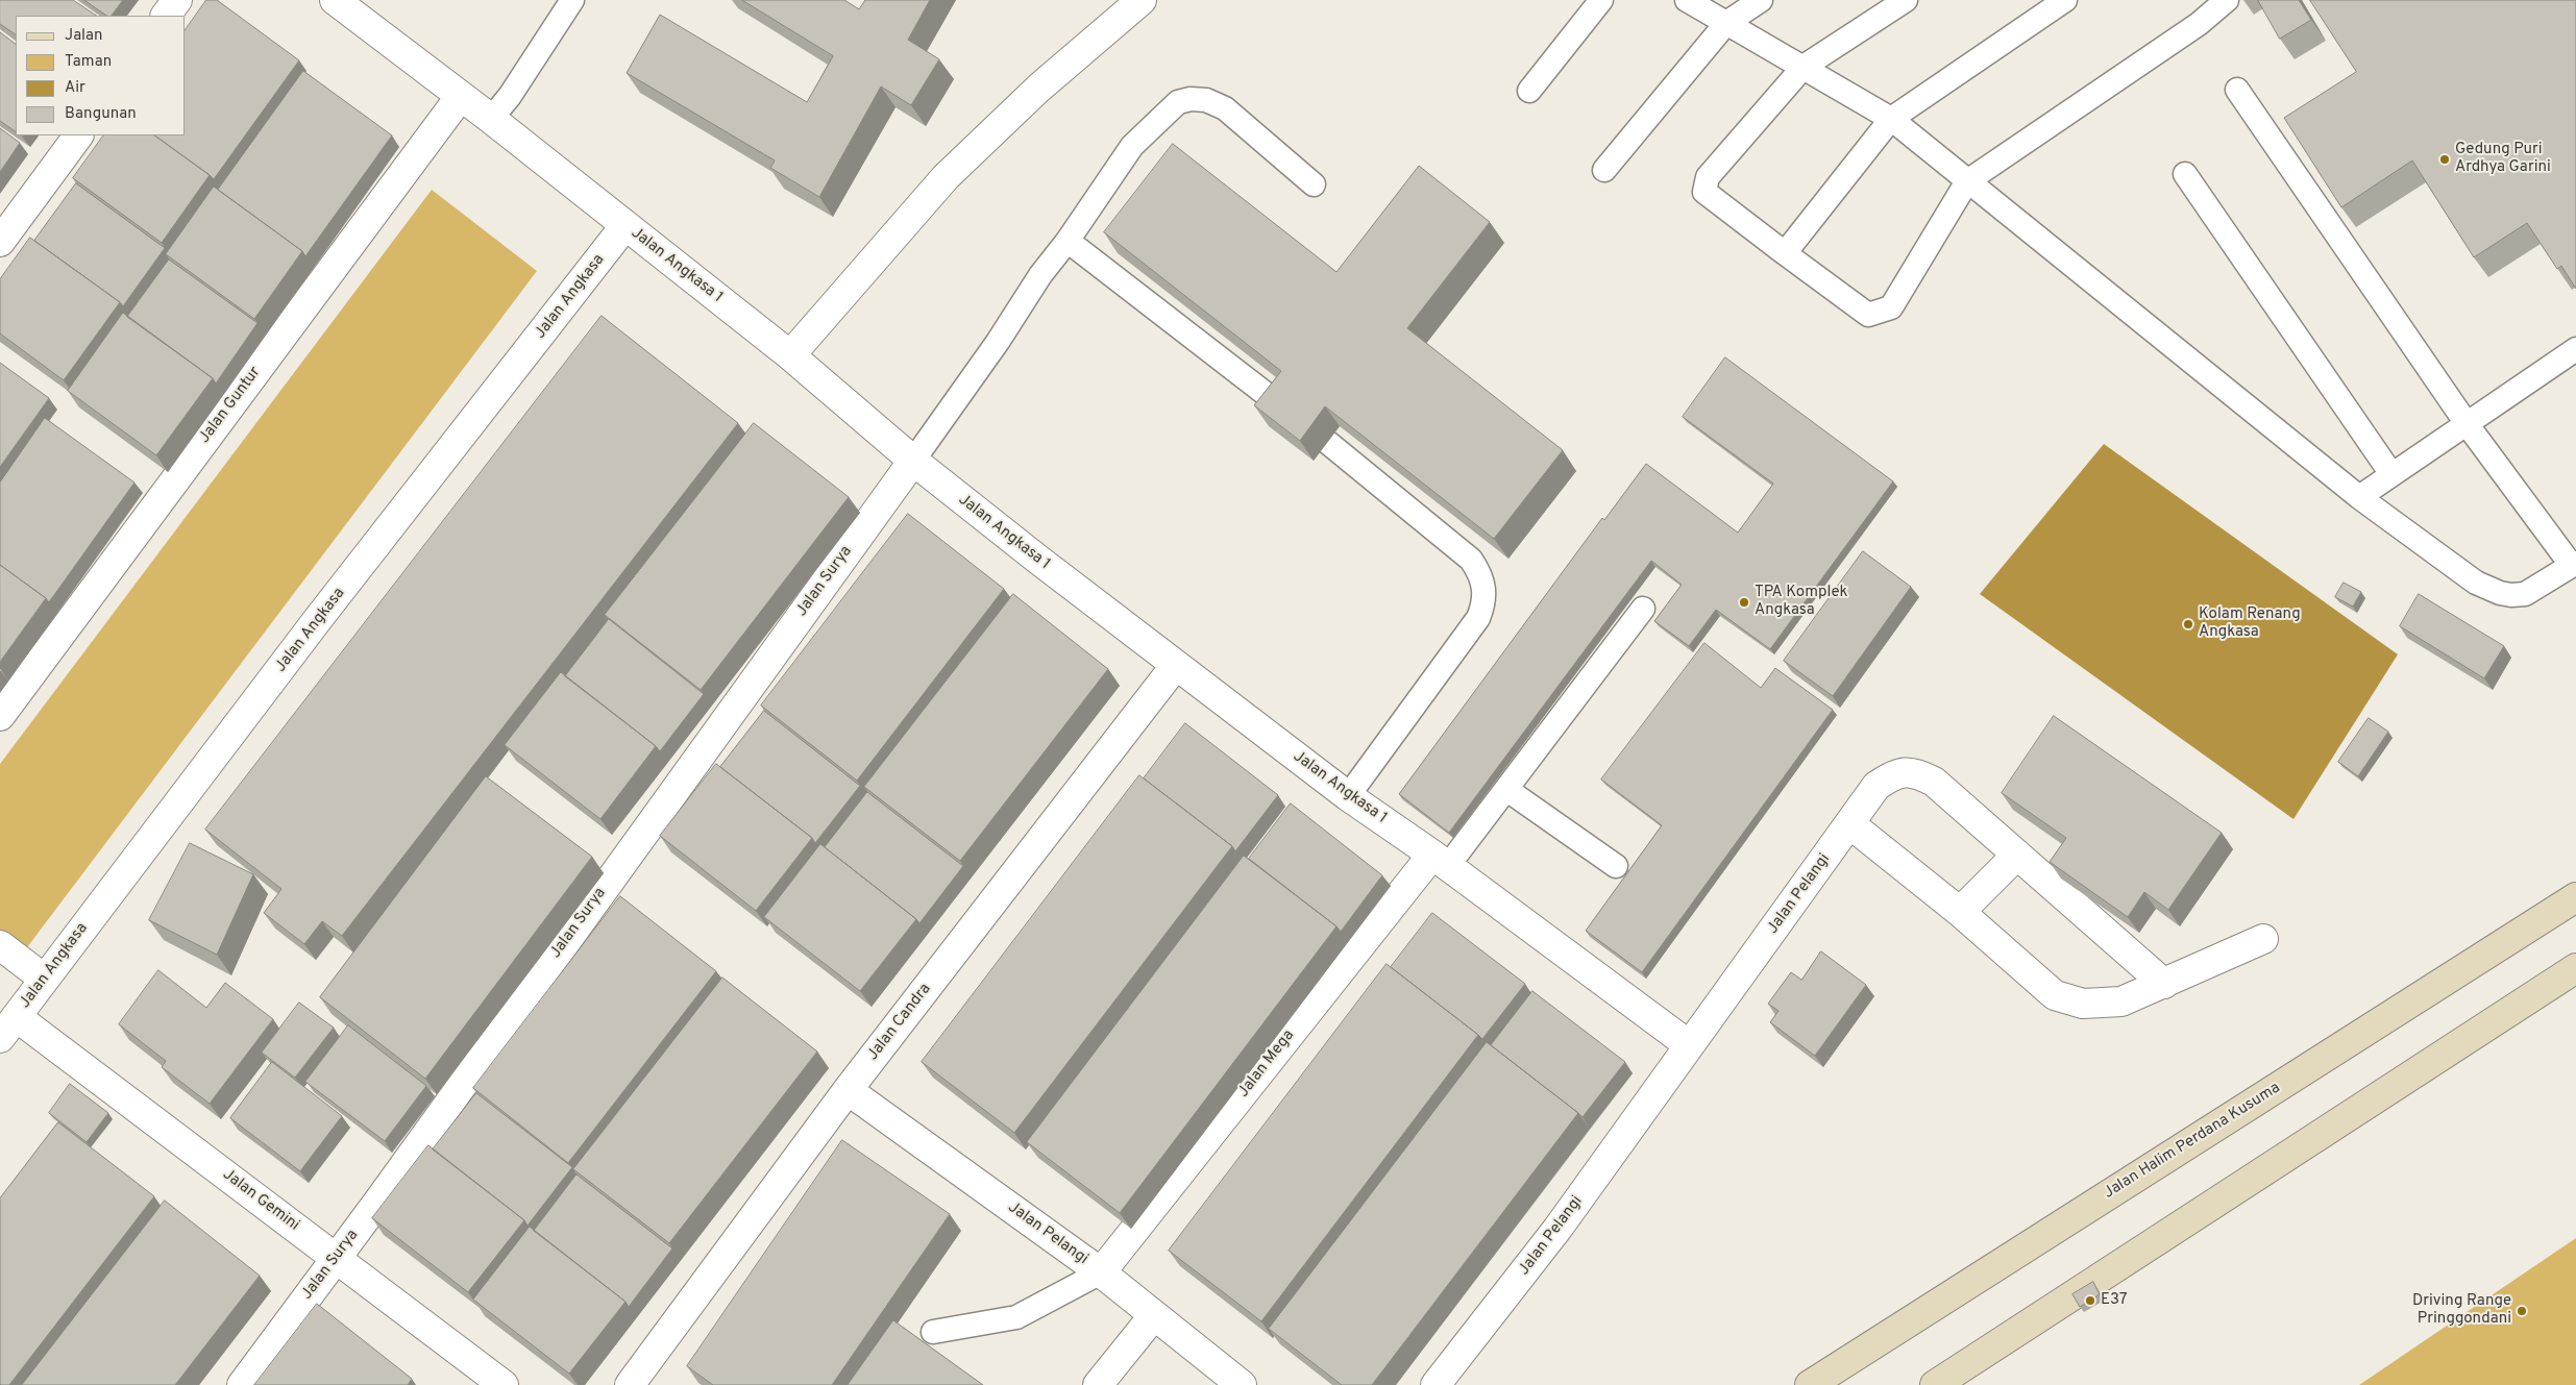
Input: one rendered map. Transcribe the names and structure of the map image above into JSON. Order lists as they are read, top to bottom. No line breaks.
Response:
{"streets":{"street":["Jalan Angkasa 1","Jalan Angkasa","Jalan Guntur","Jalan Surya","Jalan Pelangi","Jalan Candra","Jalan Mega","Jalan Halim Perdana Kusuma","Jalan Gemini"]},"crossings":[["Jalan Angkasa 1","Jalan Angkasa"],["Jalan Angkasa 1","Jalan Guntur"],["Jalan Angkasa 1","Jalan Surya"],["Jalan Angkasa 1","Jalan Pelangi"],["Jalan Angkasa 1","Jalan Candra"],["Jalan Angkasa 1","Jalan Mega"],["Jalan Angkasa","Jalan Gemini"],["Jalan Surya","Jalan Gemini"],["Jalan Pelangi","Jalan Candra"],["Jalan Pelangi","Jalan Mega"]],"places":["Gedung Puri Ardhya Garini","TPA Komplek Angkasa","Kolam Renang Angkasa","E37","Driving Range Pringgondani"],"legend":["Jalan","Taman","Air","Bangunan"]}
